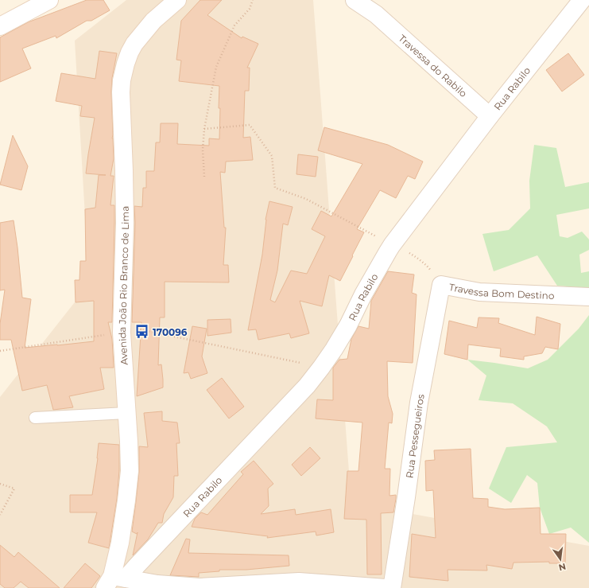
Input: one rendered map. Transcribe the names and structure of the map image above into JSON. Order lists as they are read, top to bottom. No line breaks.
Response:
{"streets":{"street":["Travessa do Rabilo","Rua Rabilo","Avenida João Rio Branco de Lima","Travessa Bom Destino","Rua Pessegueiros"]},"crossings":[["Travessa do Rabilo","Rua Rabilo"],["Rua Rabilo","Avenida João Rio Branco de Lima"],["Rua Rabilo","Travessa Bom Destino"],["Travessa Bom Destino","Rua Pessegueiros"]],"places":{"bus stop":["170096"]},"north":"bottom"}
